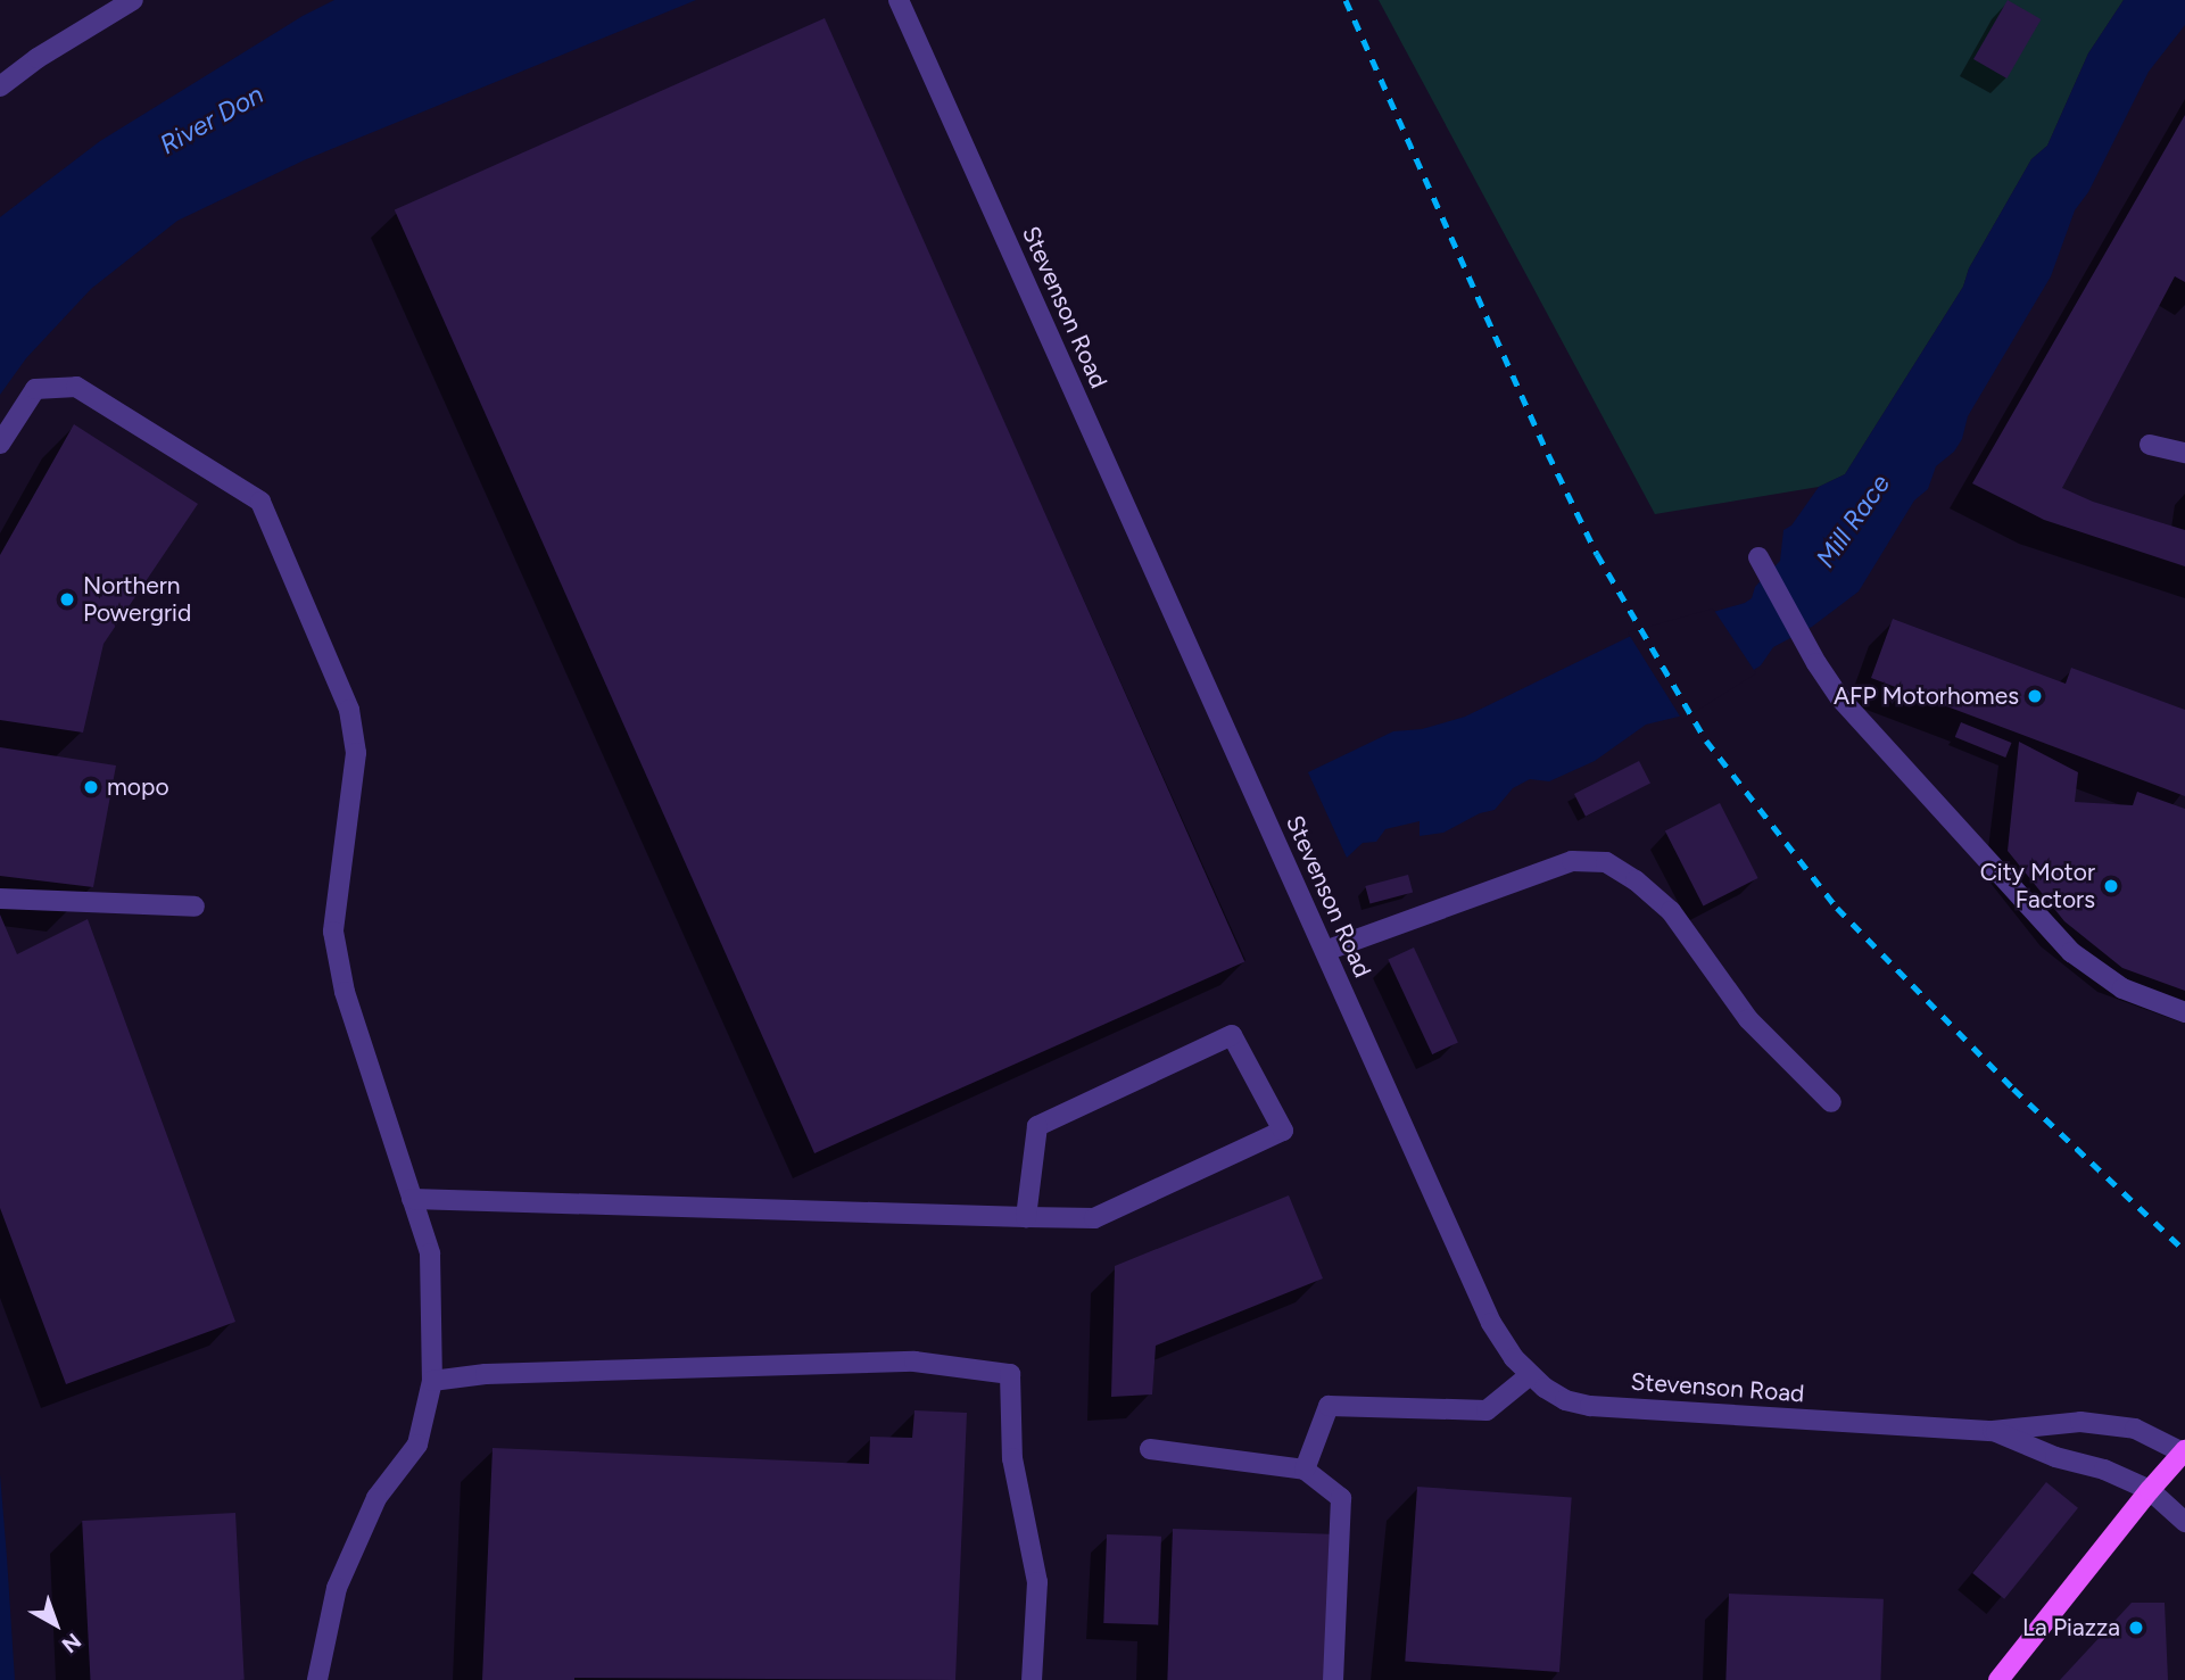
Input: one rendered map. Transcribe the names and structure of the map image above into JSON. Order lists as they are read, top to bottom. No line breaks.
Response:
{"streets":{"street":["Stevenson Road"]},"water":["River Don","Mill Race"],"places":["Northern Powergrid","AFP Motorhomes","mopo","City Motor Factors","La Piazza"],"north":"bottom right"}
